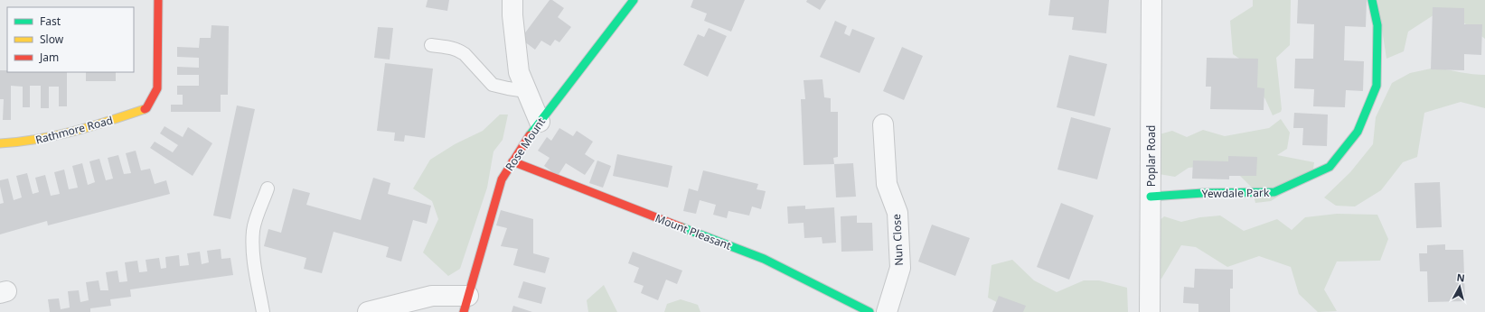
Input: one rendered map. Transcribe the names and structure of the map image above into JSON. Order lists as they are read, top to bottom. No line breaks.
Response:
{"streets":{"street":["Rathmore Road","Rose Mount","Poplar Road","Yewdale Park","Mount Pleasant","Nun Close"]},"crossings":[["Rose Mount","Mount Pleasant"],["Poplar Road","Yewdale Park"]],"legend":["Fast","Slow","Jam"],"north":"top"}
